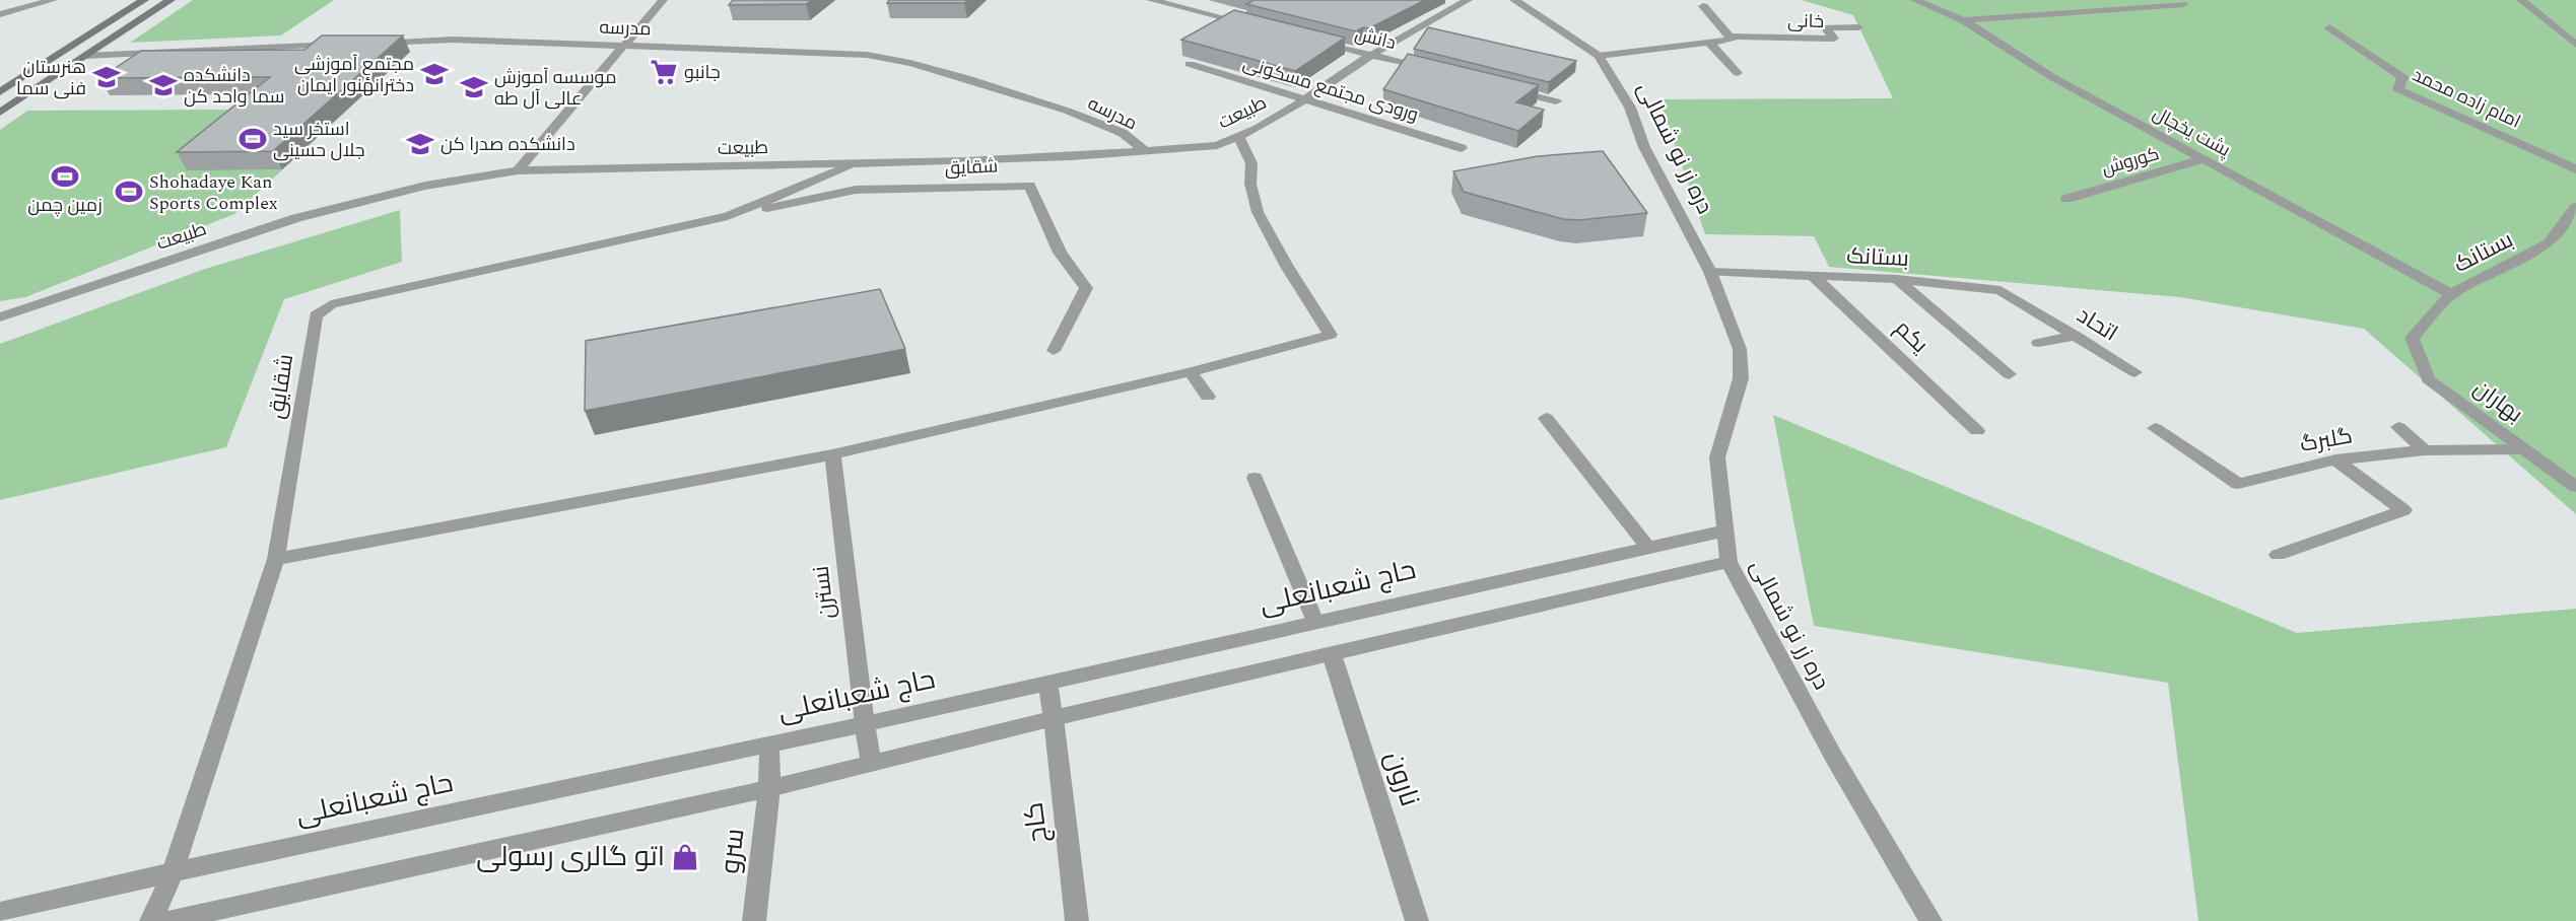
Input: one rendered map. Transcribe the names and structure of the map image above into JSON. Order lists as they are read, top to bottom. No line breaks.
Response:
{"streets":{"street":["خانی","مدرسه","دانش","ورودی مجتمع مسکونی","امام زاده محمد","طبیعت","پشت یخچال","دره زر نو شمالی","کوروش","شقایق","بستانک","اتحاد","یکم","بهاران","گلبرگ","حاج شعبانعلی","نسترن","نارون","کاج","سرو"]},"crossings":[["خانی","دره زر نو شمالی"],["مدرسه","طبیعت"],["دانش","طبیعت"],["ورودی مجتمع مسکونی","طبیعت"],["طبیعت","شقایق"],["پشت یخچال","کوروش"],["پشت یخچال","بستانک"],["دره زر نو شمالی","بستانک"],["دره زر نو شمالی","حاج شعبانعلی"],["شقایق","حاج شعبانعلی"],["بستانک","اتحاد"],["بستانک","یکم"],["بستانک","بهاران"],["بهاران","گلبرگ"],["حاج شعبانعلی","نسترن"],["حاج شعبانعلی","کاج"],["حاج شعبانعلی","سرو"]],"places":{"supermarket":["جانبو"],"school or university":["مجتمع آموزشی دخترانهٔنور ایمان","هنرستان فنی سما","دانشکده سما واحد کن","موسسه آموزش عالی آل طه","دانشکده صدرا کن"],"sports":["استخر سید جلال حسینی","زمین چمن","Shohadaye Kan Sports Complex"],"shop":["اتو گالری رسولی"]}}
